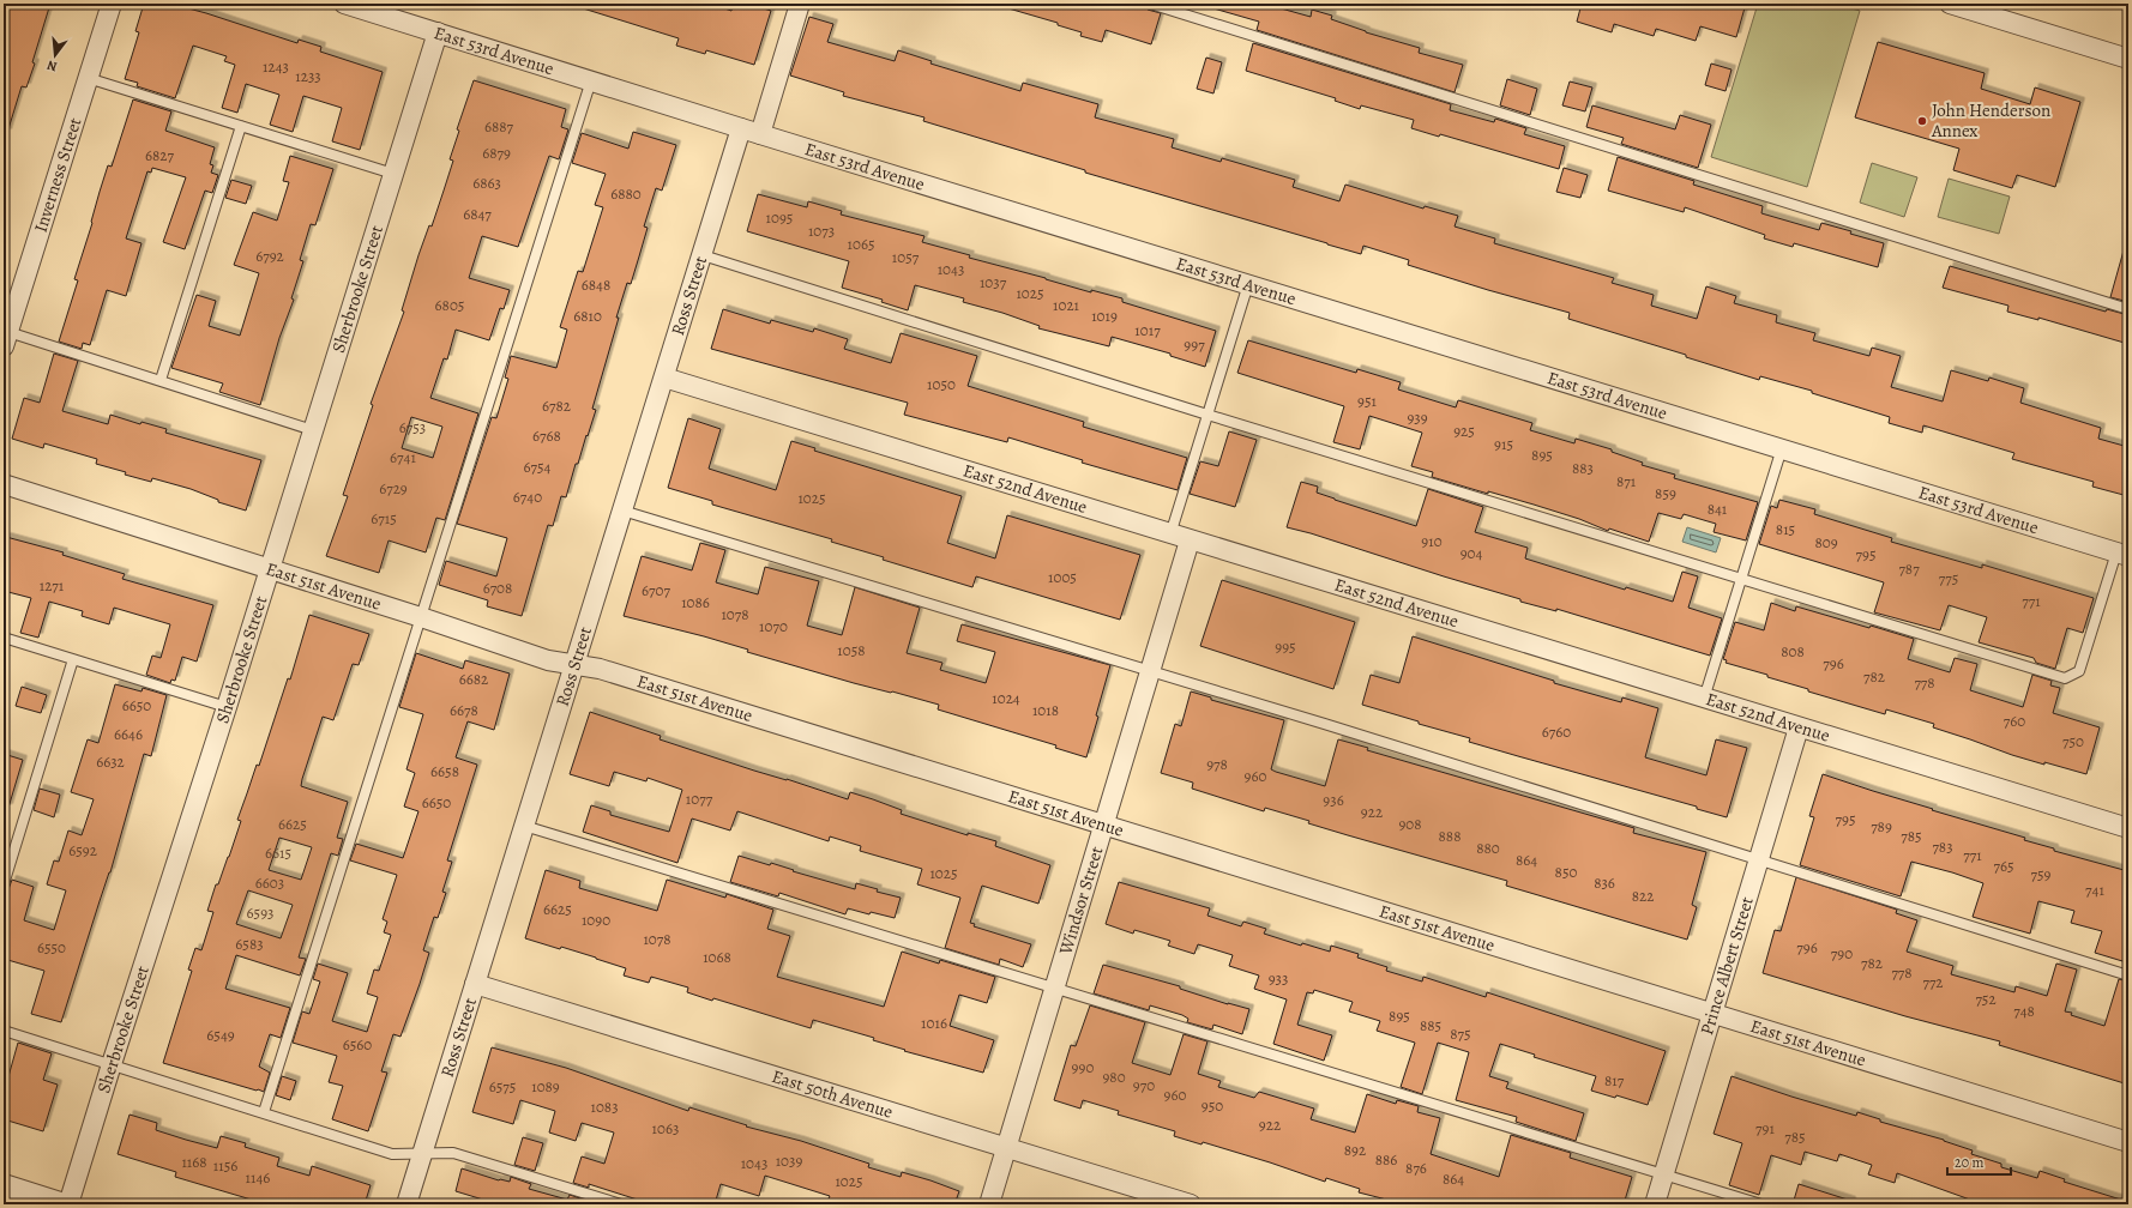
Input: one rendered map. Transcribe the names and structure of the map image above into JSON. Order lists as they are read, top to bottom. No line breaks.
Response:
{"streets":{"street":["East 53rd Avenue","Inverness Street","Sherbrooke Street","Ross Street","East 52nd Avenue","East 51st Avenue","Windsor Street","Prince Albert Street","East 50th Avenue"]},"crossings":[["East 53rd Avenue","Sherbrooke Street"],["East 53rd Avenue","Ross Street"],["Sherbrooke Street","East 51st Avenue"],["Ross Street","East 52nd Avenue"],["Ross Street","East 51st Avenue"],["Ross Street","East 50th Avenue"],["East 52nd Avenue","Windsor Street"],["East 52nd Avenue","Prince Albert Street"],["East 51st Avenue","Windsor Street"],["East 51st Avenue","Prince Albert Street"],["Windsor Street","East 50th Avenue"]],"places":["John Henderson Annex"],"house_numbers":["1243","1233","6887","6879","6827","6863","6880","6847","1095","1073","1065","6792","1057","1043","1037","6848","1025","6805","1021","6810","1019","1017","997","1050","951","6782","939","6753","925","6768","915","895","6741","6754","883","871","6729","859","6740","1025","841","6715","815","910","809","904","795","787","1005","775","1271","6708","6707","771","1086","1078","1070","995","1058","808","796","782","6682","778","1024","6650","6678","1018","760","6760","6646","750","6632","978","6658","960","1077","936","6650","922","795","6625","908","789","888","785","783","880","6592","6615","771","864","765","850","1025","759","6603","836","741","822","6625","6593","1090","1078","6583","6550","796","790","1068","782","778","933","772","752","748","895","1016","885","875","6549","6560","990","980","817","970","6575","1089","960","950","1083","922","1063","791","785","892","886","1039","1168","1043","1156","876","1146","864","1025"],"scale_bar":"20 m","north":"bottom"}
